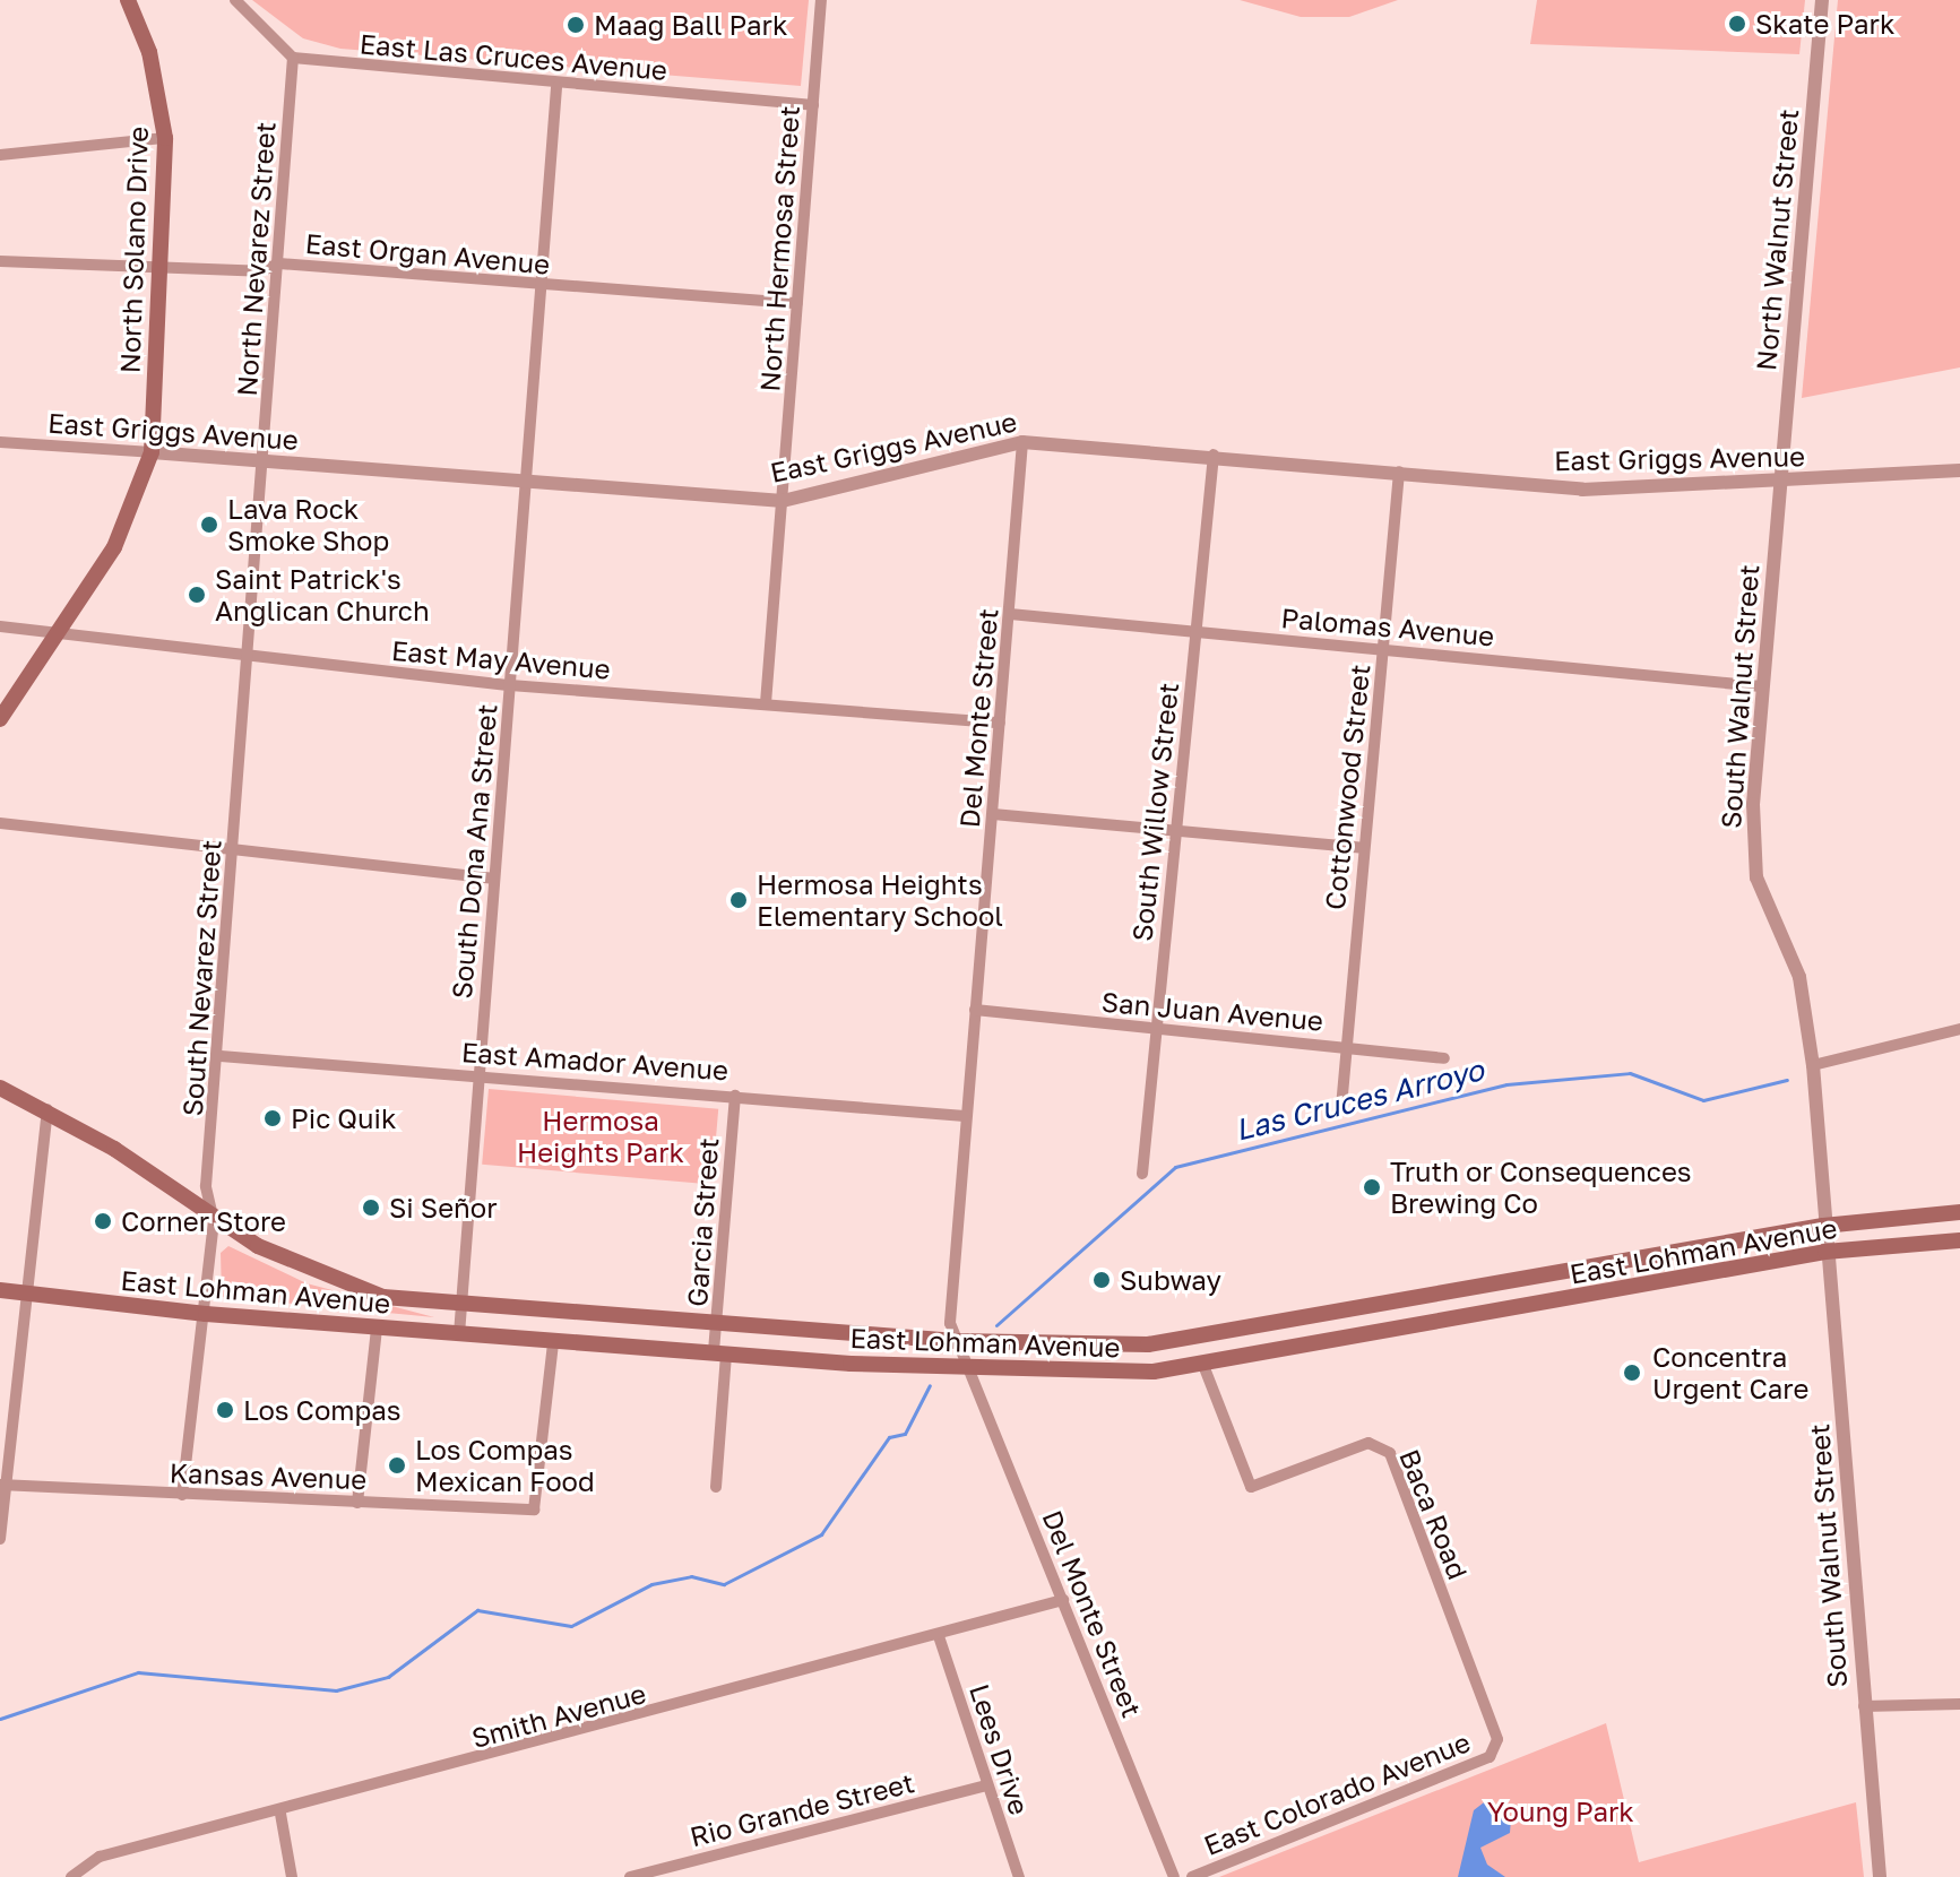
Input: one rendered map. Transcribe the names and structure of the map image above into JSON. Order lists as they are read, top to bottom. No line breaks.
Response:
{"streets":{"main road":["North Solano Drive","East Lohman Avenue"],"street":["East Las Cruces Avenue","North Walnut Street","North Hermosa Street","East Organ Avenue","North Nevarez Street","East Griggs Avenue","Palomas Avenue","East May Avenue","South Walnut Street","Del Monte Street","Cottonwood Street","South Willow Street","South Dona Ana Street","South Nevarez Street","San Juan Avenue","East Amador Avenue","Garcia Street","Kansas Avenue","Baca Road","Smith Avenue","Lees Drive","East Colorado Avenue","Rio Grande Street"]},"crossings":[["East Las Cruces Avenue","North Hermosa Street"],["East Las Cruces Avenue","North Nevarez Street"],["East Las Cruces Avenue","South Dona Ana Street"],["North Walnut Street","East Griggs Avenue"],["North Walnut Street","South Walnut Street"],["North Hermosa Street","East Organ Avenue"],["North Hermosa Street","East Griggs Avenue"],["North Hermosa Street","East May Avenue"],["North Solano Drive","East Organ Avenue"],["North Solano Drive","East Griggs Avenue"],["North Solano Drive","East May Avenue"],["East Organ Avenue","North Nevarez Street"],["East Organ Avenue","South Dona Ana Street"],["North Nevarez Street","East Griggs Avenue"],["North Nevarez Street","South Nevarez Street"],["East Griggs Avenue","South Walnut Street"],["East Griggs Avenue","Del Monte Street"],["East Griggs Avenue","Cottonwood Street"],["East Griggs Avenue","South Willow Street"],["East Griggs Avenue","South Dona Ana Street"],["East Griggs Avenue","South Nevarez Street"],["Palomas Avenue","South Walnut Street"],["Palomas Avenue","Del Monte Street"],["Palomas Avenue","Cottonwood Street"],["Palomas Avenue","South Willow Street"],["East May Avenue","Del Monte Street"],["East May Avenue","South Dona Ana Street"],["East May Avenue","South Nevarez Street"],["South Walnut Street","East Lohman Avenue"],["Del Monte Street","San Juan Avenue"],["Del Monte Street","East Amador Avenue"],["Del Monte Street","East Lohman Avenue"],["Del Monte Street","Smith Avenue"],["Cottonwood Street","San Juan Avenue"],["South Willow Street","San Juan Avenue"],["South Dona Ana Street","East Amador Avenue"],["South Dona Ana Street","East Lohman Avenue"],["South Nevarez Street","East Amador Avenue"],["South Nevarez Street","East Lohman Avenue"],["South Nevarez Street","Kansas Avenue"],["East Amador Avenue","Garcia Street"],["Garcia Street","East Lohman Avenue"],["East Lohman Avenue","Kansas Avenue"],["East Lohman Avenue","Baca Road"],["Baca Road","East Colorado Avenue"],["Smith Avenue","Lees Drive"],["Lees Drive","Rio Grande Street"]],"water":["Las Cruces Arroyo"],"parks":["Hermosa Heights Park","Young Park"],"places":["Skate Park","Maag Ball Park","Lava Rock Smoke Shop","Saint Patrick's Anglican Church","Hermosa Heights Elementary School","Pic Quik","Truth or Consequences Brewing Co","Si Señor","Corner Store","Subway","Concentra Urgent Care","Los Compas","Los Compas Mexican Food"]}
